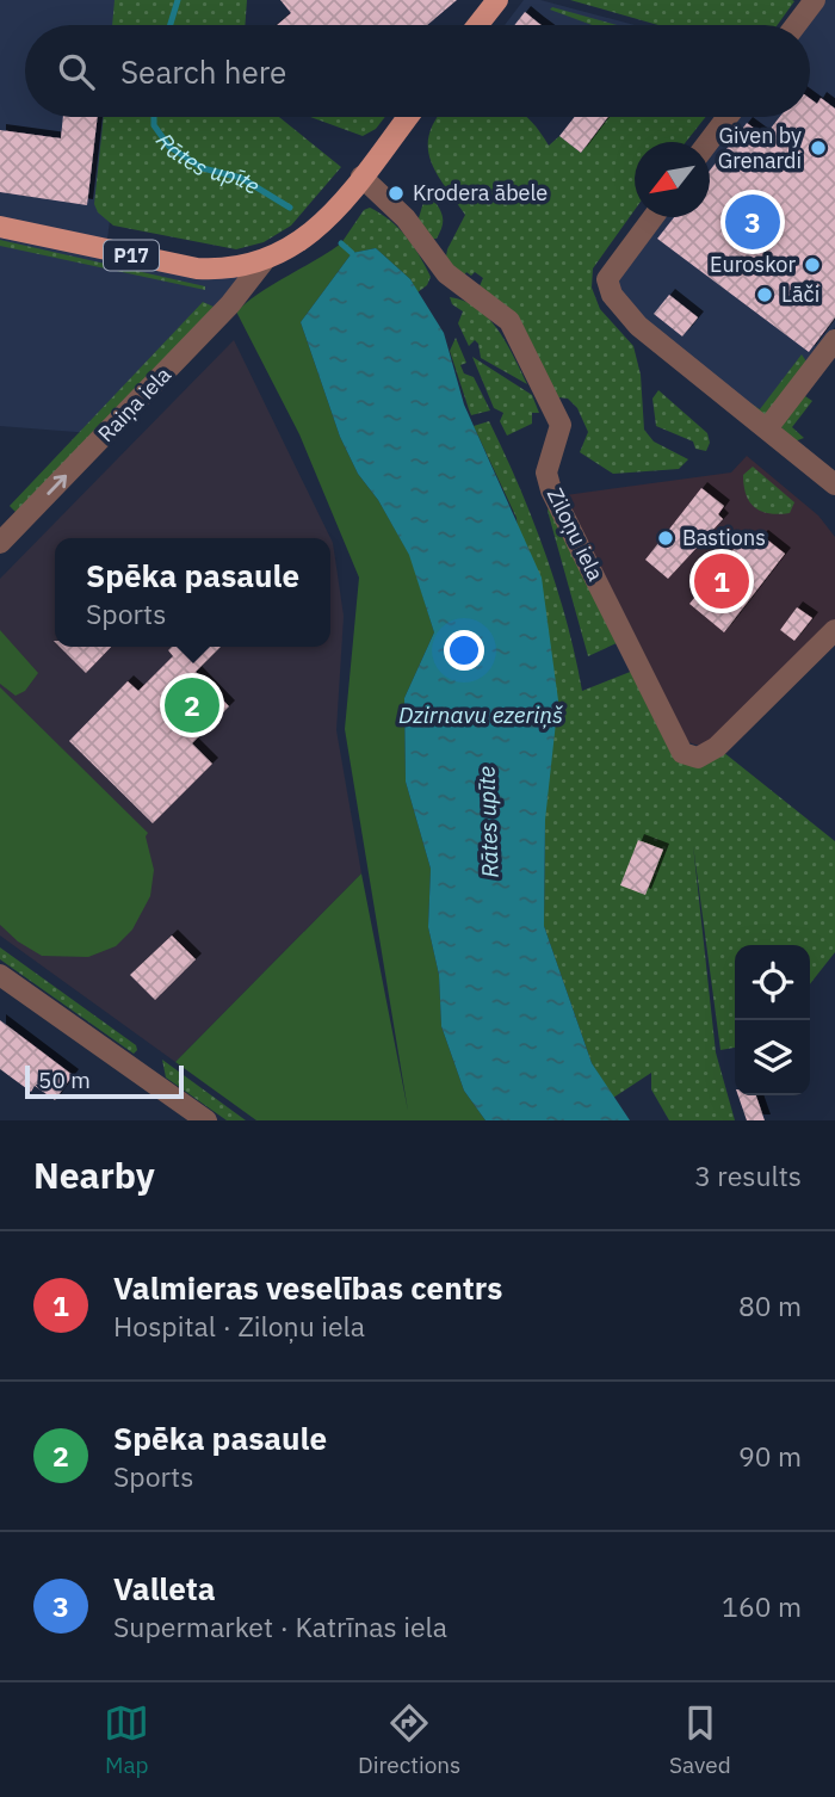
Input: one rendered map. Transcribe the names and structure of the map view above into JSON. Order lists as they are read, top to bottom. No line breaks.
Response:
{"streets":{"main road":["P17"],"street":["Raiņa iela","Ziloņu iela"]},"crossings":[["P17","Raiņa iela"],["P17","Ziloņu iela"]],"one_way":["Raiņa iela"],"water":["Rātes upīte","Dzirnavu ezeriņš"],"places":["Given by Grenardi","Krodera ābele","Euroskor","Lāči","Bastions"],"scale_bar":"50 m","north":"bottom left","page":{"search":"Search here","pins":["3","1","2"],"popup":["Spēka pasaule","Sports"],"scale":"50 m","heading":["Nearby","3 results"],"list":[{"mark":"1","name":"Valmieras veselības centrs","note":"Hospital · Ziloņu iela","value":"80 m"},{"mark":"2","name":"Spēka pasaule","note":"Sports","value":"90 m"},{"mark":"3","name":"Valleta","note":"Supermarket · Katrīnas iela","value":"160 m"}],"nav":["Map","Directions","Saved"]}}
